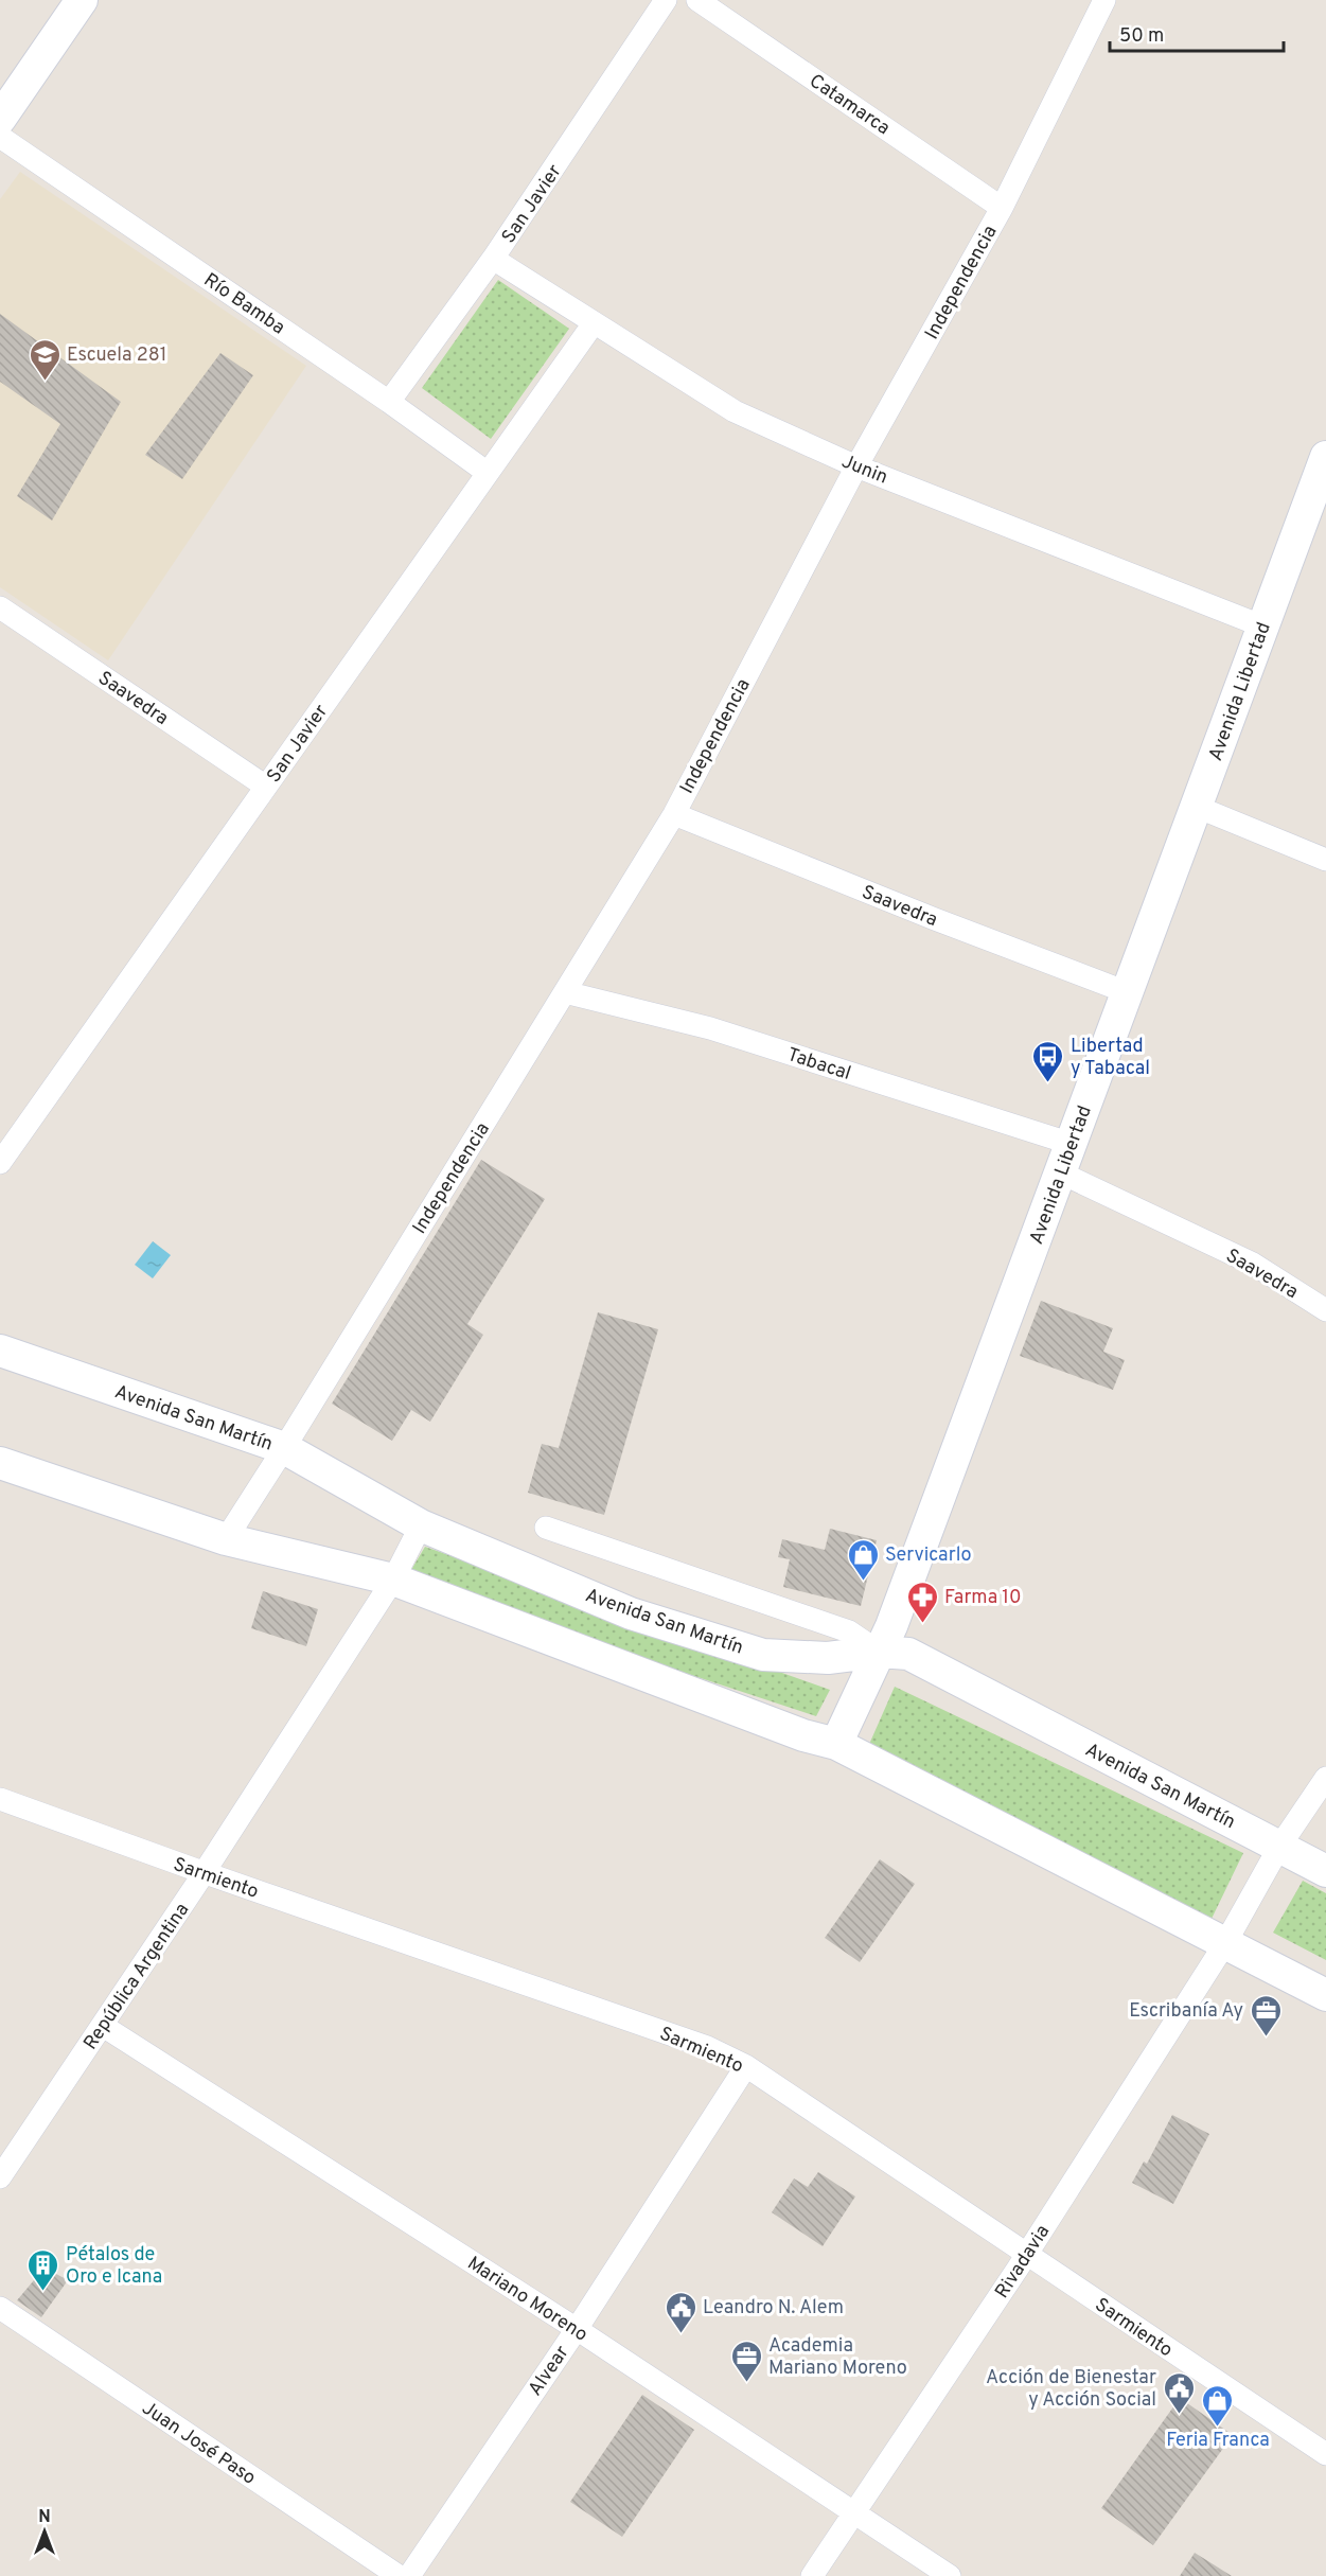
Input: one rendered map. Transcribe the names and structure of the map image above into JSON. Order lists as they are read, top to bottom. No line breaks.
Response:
{"streets":{"main road":["Avenida Libertad","Avenida San Martín"],"street":["Catamarca","San Javier","Independencia","Río Bamba","Junin","Saavedra","Tabacal","Sarmiento","República Argentina","Rivadavia","Mariano Moreno","Alvear","Juan José Paso"]},"crossings":[["Catamarca","Independencia"],["San Javier","Río Bamba"],["San Javier","Junin"],["San Javier","Saavedra"],["Independencia","Junin"],["Independencia","Saavedra"],["Independencia","Tabacal"],["Independencia","Avenida San Martín"],["Junin","Avenida Libertad"],["Avenida Libertad","Saavedra"],["Avenida Libertad","Tabacal"],["Avenida Libertad","Avenida San Martín"],["Saavedra","Tabacal"],["Avenida San Martín","República Argentina"],["Avenida San Martín","Rivadavia"],["Sarmiento","República Argentina"],["Sarmiento","Rivadavia"],["Sarmiento","Alvear"],["República Argentina","Mariano Moreno"],["Rivadavia","Mariano Moreno"],["Mariano Moreno","Alvear"]],"places":{"school or university":["Escuela 281"],"bus stop":["Libertad y Tabacal"],"shop":["Servicarlo","Feria Franca"],"pharmacy":["Farma 10"],"office":["Escribanía Ay","Academia Mariano Moreno"],"building":["Pétalos de Oro e Icana"],"public building":["Leandro N. Alem","Acción de Bienestar y Acción Social"]},"scale_bar":"50 m","north":"top"}
